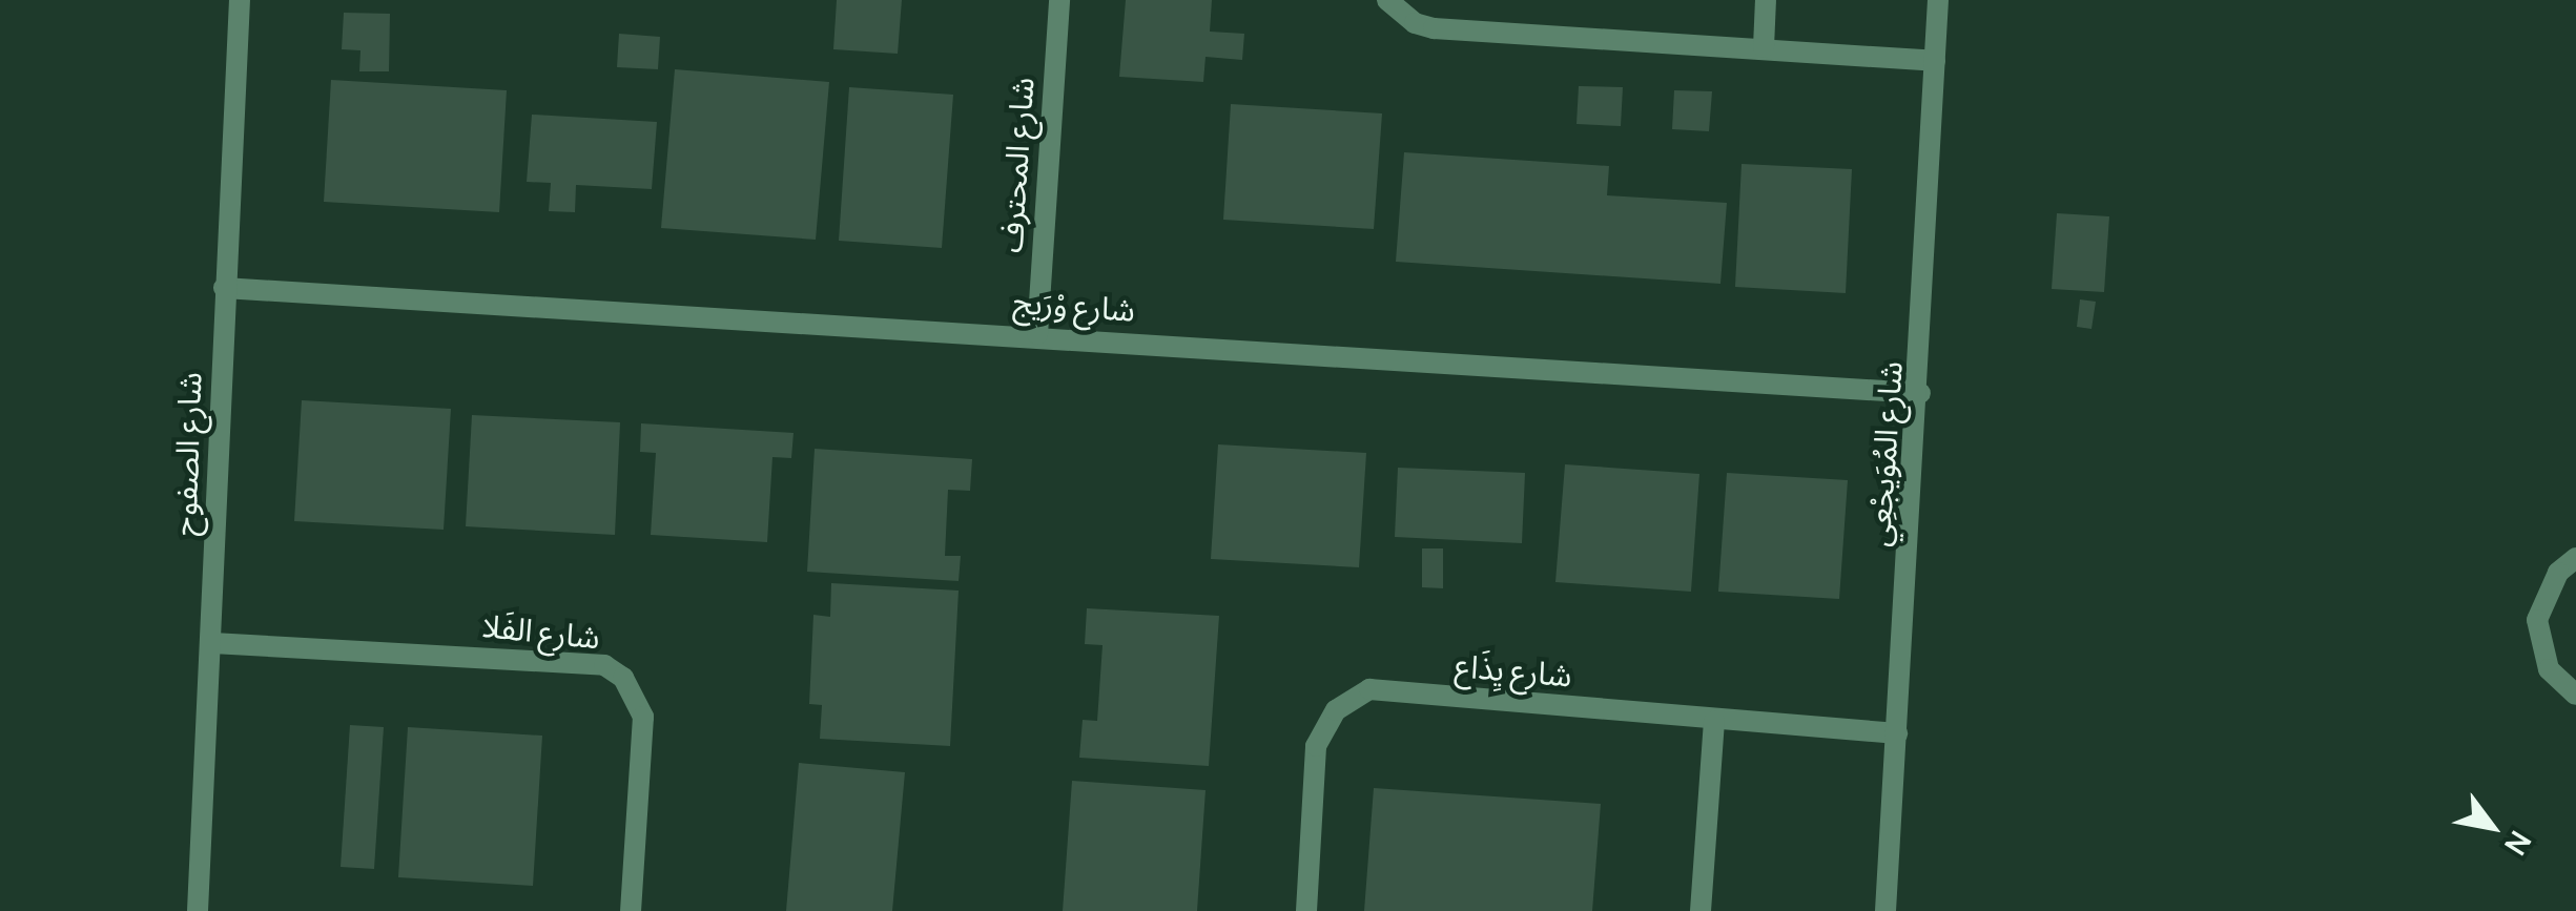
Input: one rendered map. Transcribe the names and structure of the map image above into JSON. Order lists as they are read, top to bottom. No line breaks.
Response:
{"streets":{"street":["شارع المحترف","شارع وْرَيج","شارع الصفوح","شارع المُوَيجْعِي","شارع الفَلا","شارع يِذَاع"]},"crossings":[["شارع المحترف","شارع وْرَيج"],["شارع وْرَيج","شارع الصفوح"],["شارع وْرَيج","شارع المُوَيجْعِي"],["شارع الصفوح","شارع الفَلا"],["شارع المُوَيجْعِي","شارع يِذَاع"]],"north":"bottom right"}
